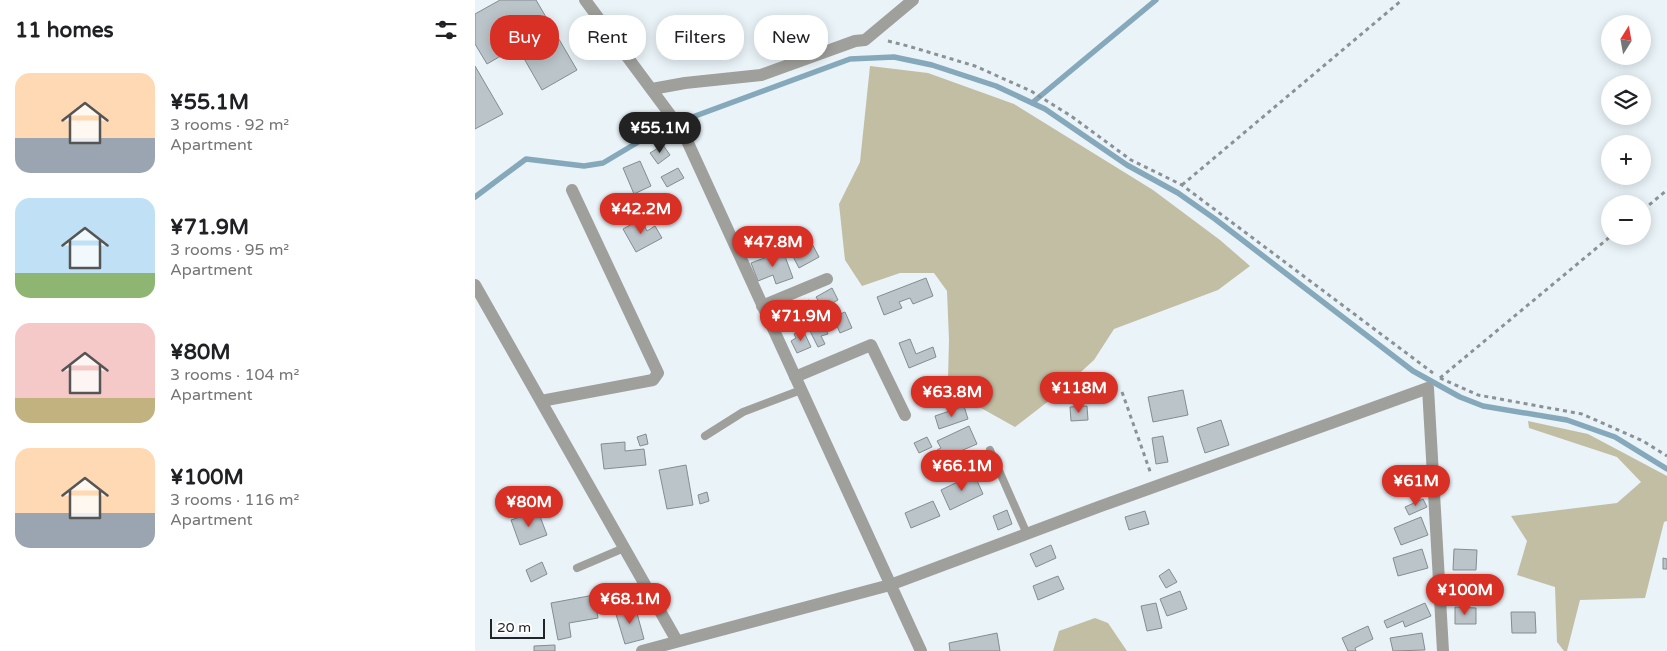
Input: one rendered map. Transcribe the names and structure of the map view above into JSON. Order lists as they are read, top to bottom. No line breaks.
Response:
{"scale_bar":"20 m","north":"top","page":{"heading":"11 homes","map_buttons":["+","−"],"chip":["Buy","Rent","Filters","New"],"list":[{"name":"¥55.1M","note":"3 rooms · 92 m² · Apartment"},{"name":"¥71.9M","note":"3 rooms · 95 m² · Apartment"},{"name":"¥80M","note":"3 rooms · 104 m² · Apartment"},{"name":"¥100M","note":"3 rooms · 116 m² · Apartment"}],"price":["¥55.1M","¥42.2M","¥47.8M","¥71.9M","¥118M","¥63.8M","¥66.1M","¥61M","¥80M","¥100M","¥68.1M"],"scale":"20 m"}}
